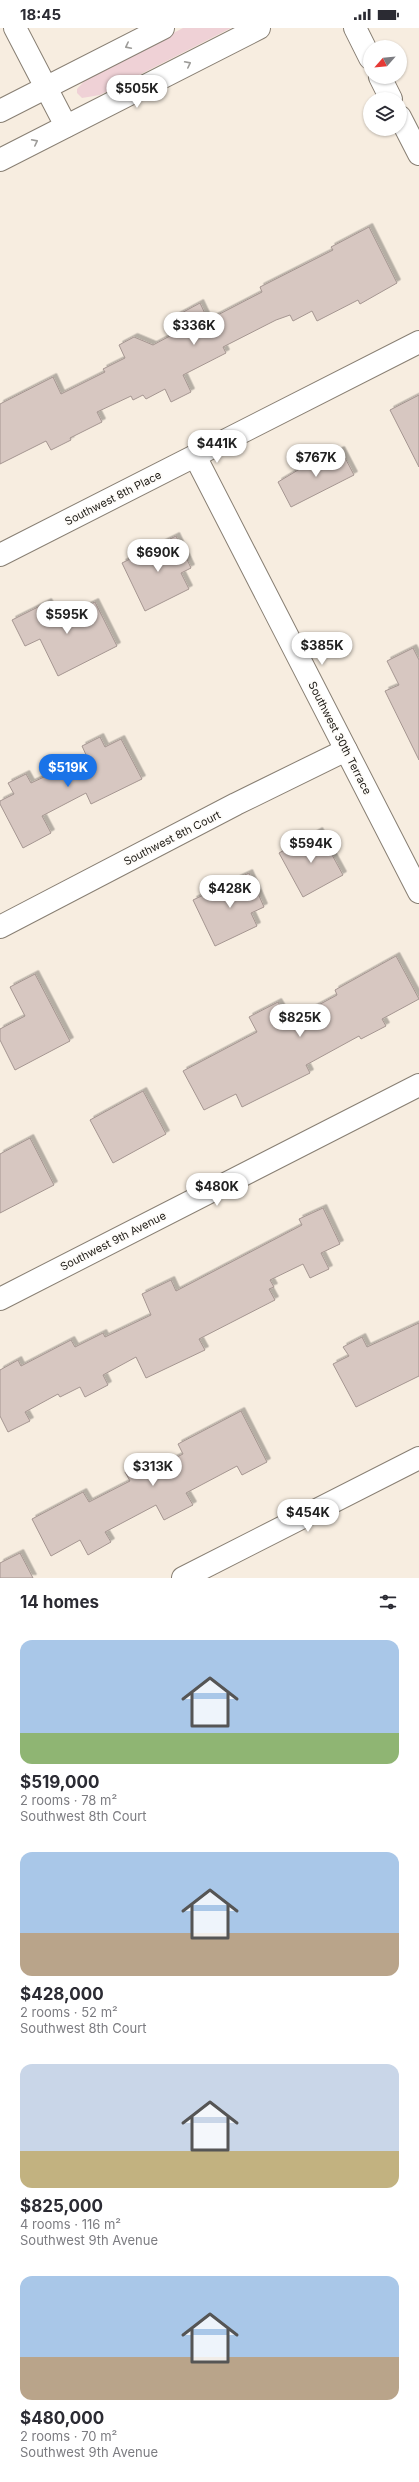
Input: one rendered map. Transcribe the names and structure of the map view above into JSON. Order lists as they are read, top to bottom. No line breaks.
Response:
{"streets":{"street":["Southwest 8th Place","Southwest 30th Terrace","Southwest 8th Court","Southwest 9th Avenue"]},"crossings":[["Southwest 8th Place","Southwest 30th Terrace"],["Southwest 30th Terrace","Southwest 8th Court"]],"north":"bottom left","page":{"status":"18:45","price":["$505K","$336K","$441K","$767K","$690K","$595K","$385K","$519K","$594K","$428K","$825K","$480K","$313K","$454K"],"heading":"14 homes","list":[{"name":"$519,000","note":"2 rooms · 78 m² · Southwest 8th Court"},{"name":"$428,000","note":"2 rooms · 52 m² · Southwest 8th Court"},{"name":"$825,000","note":"4 rooms · 116 m² · Southwest 9th Avenue"},{"name":"$480,000","note":"2 rooms · 70 m² · Southwest 9th Avenue"}]}}
